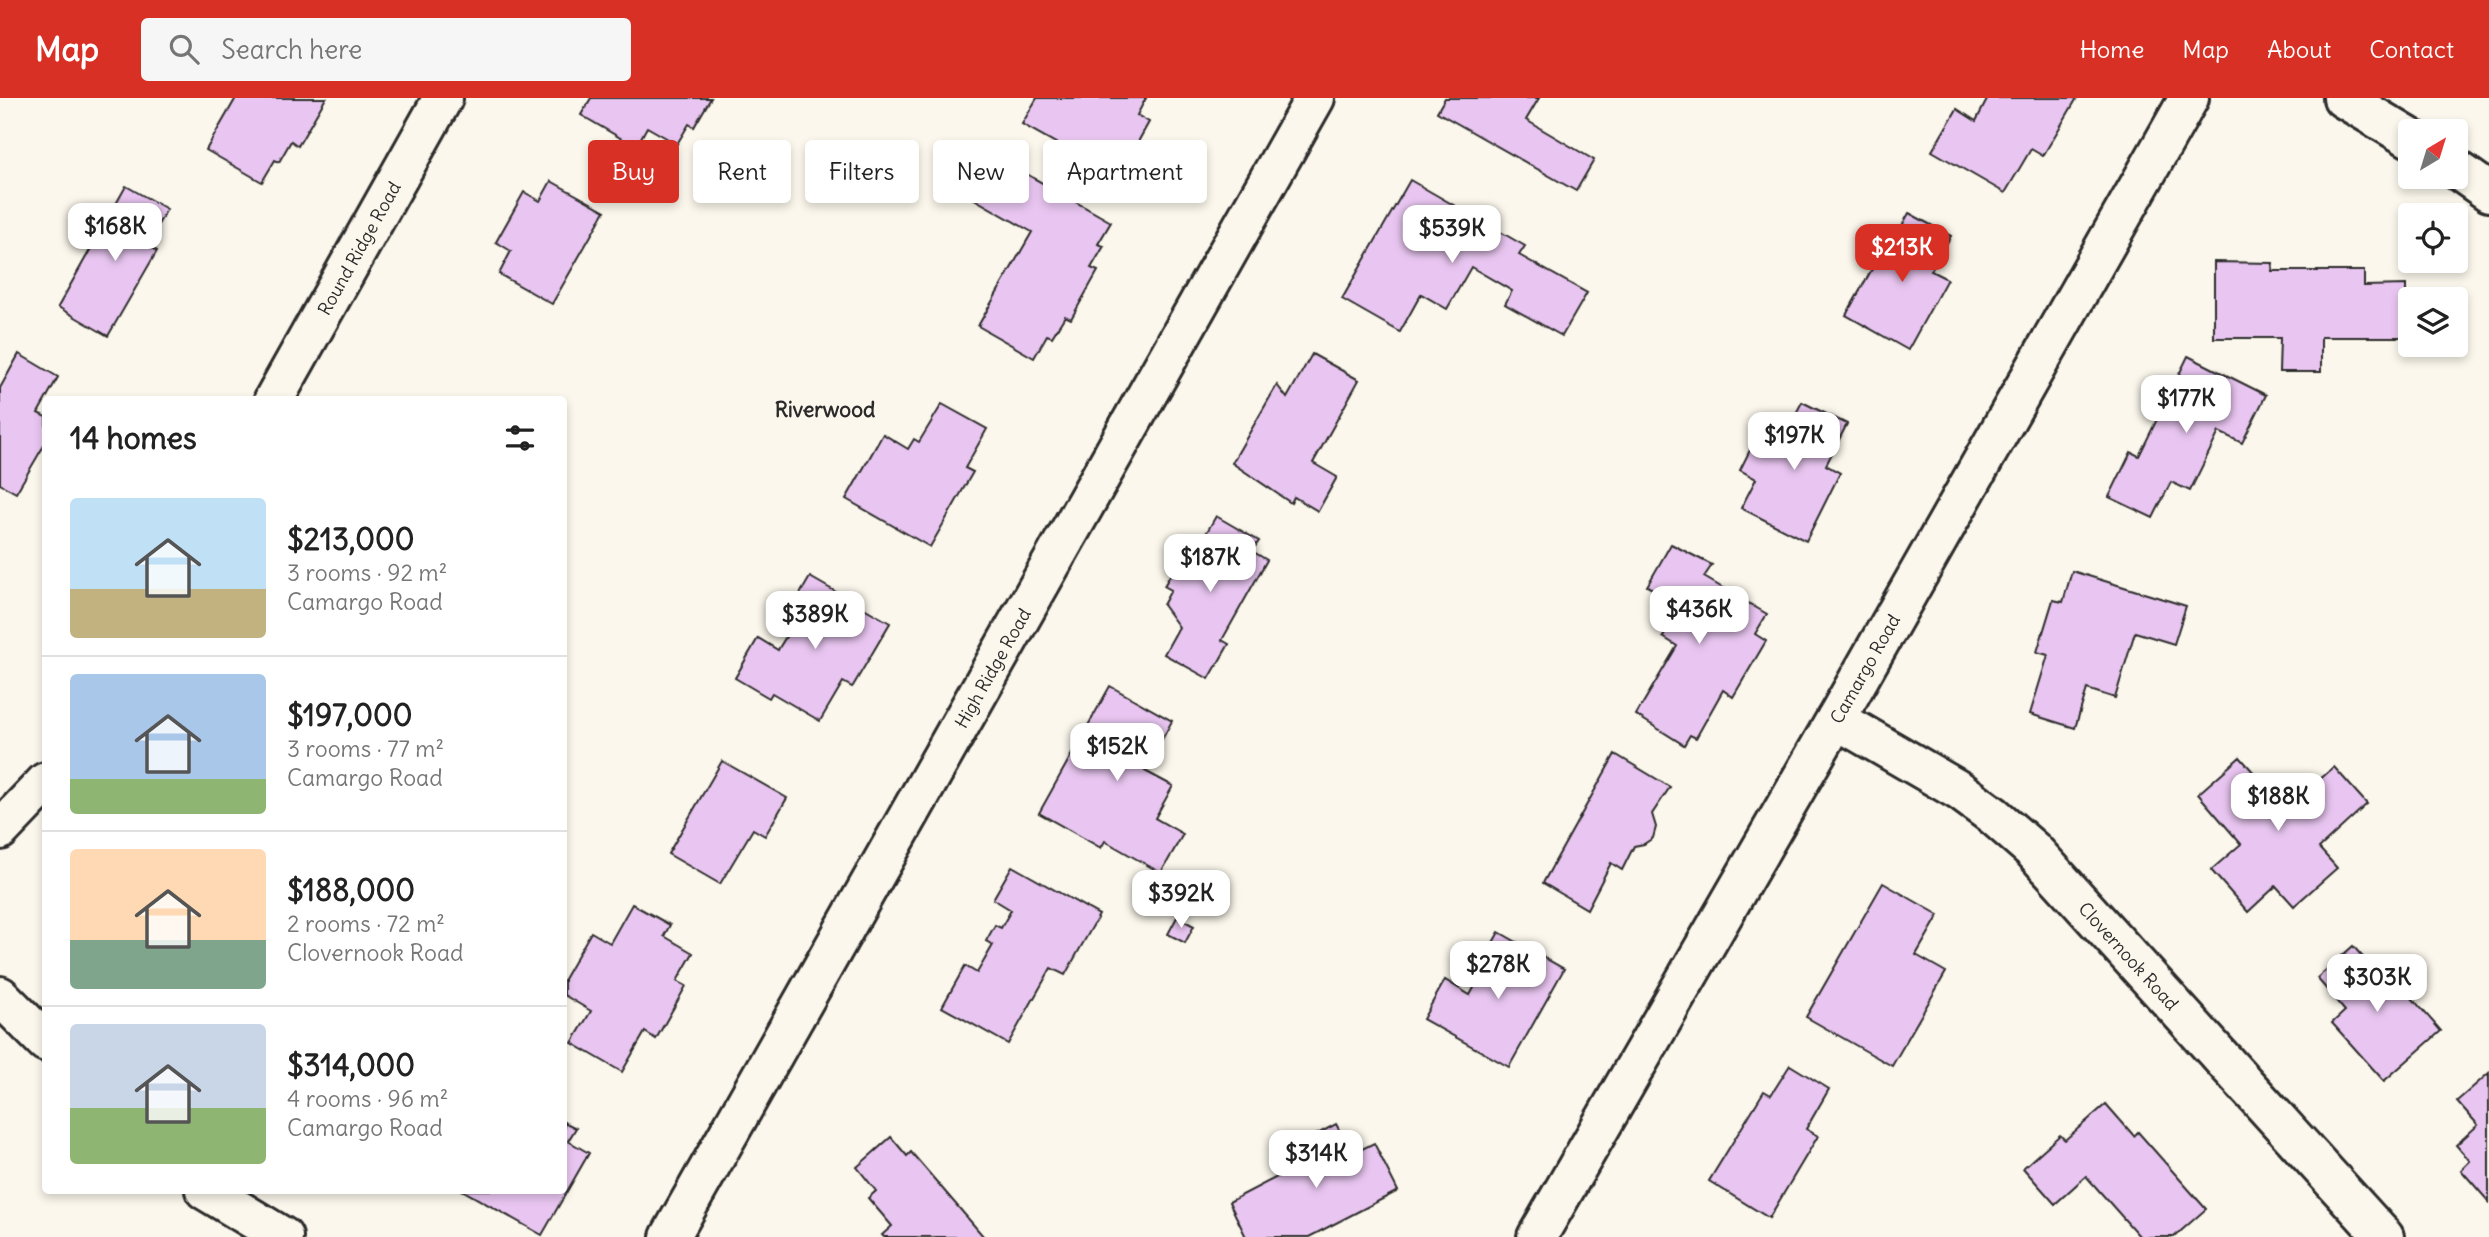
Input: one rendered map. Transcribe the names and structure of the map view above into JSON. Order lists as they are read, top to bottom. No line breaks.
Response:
{"streets":{"street":["Round Ridge Road","High Ridge Road","Camargo Road","Clovernook Road"]},"crossings":[["Camargo Road","Clovernook Road"]],"districts":["Riverwood"],"north":"top right","page":{"header":"Map","search":"Search here","nav":["Home","Map","About","Contact"],"chip":["Buy","Rent","Filters","New","Apartment"],"price":["$168K","$539K","$213K","$177K","$197K","$187K","$436K","$389K","$152K","$188K","$392K","$278K","$303K","$314K"],"heading":"14 homes","list":[{"name":"$213,000","note":"3 rooms · 92 m² · Camargo Road"},{"name":"$197,000","note":"3 rooms · 77 m² · Camargo Road"},{"name":"$188,000","note":"2 rooms · 72 m² · Clovernook Road"},{"name":"$314,000","note":"4 rooms · 96 m² · Camargo Road"}]}}
